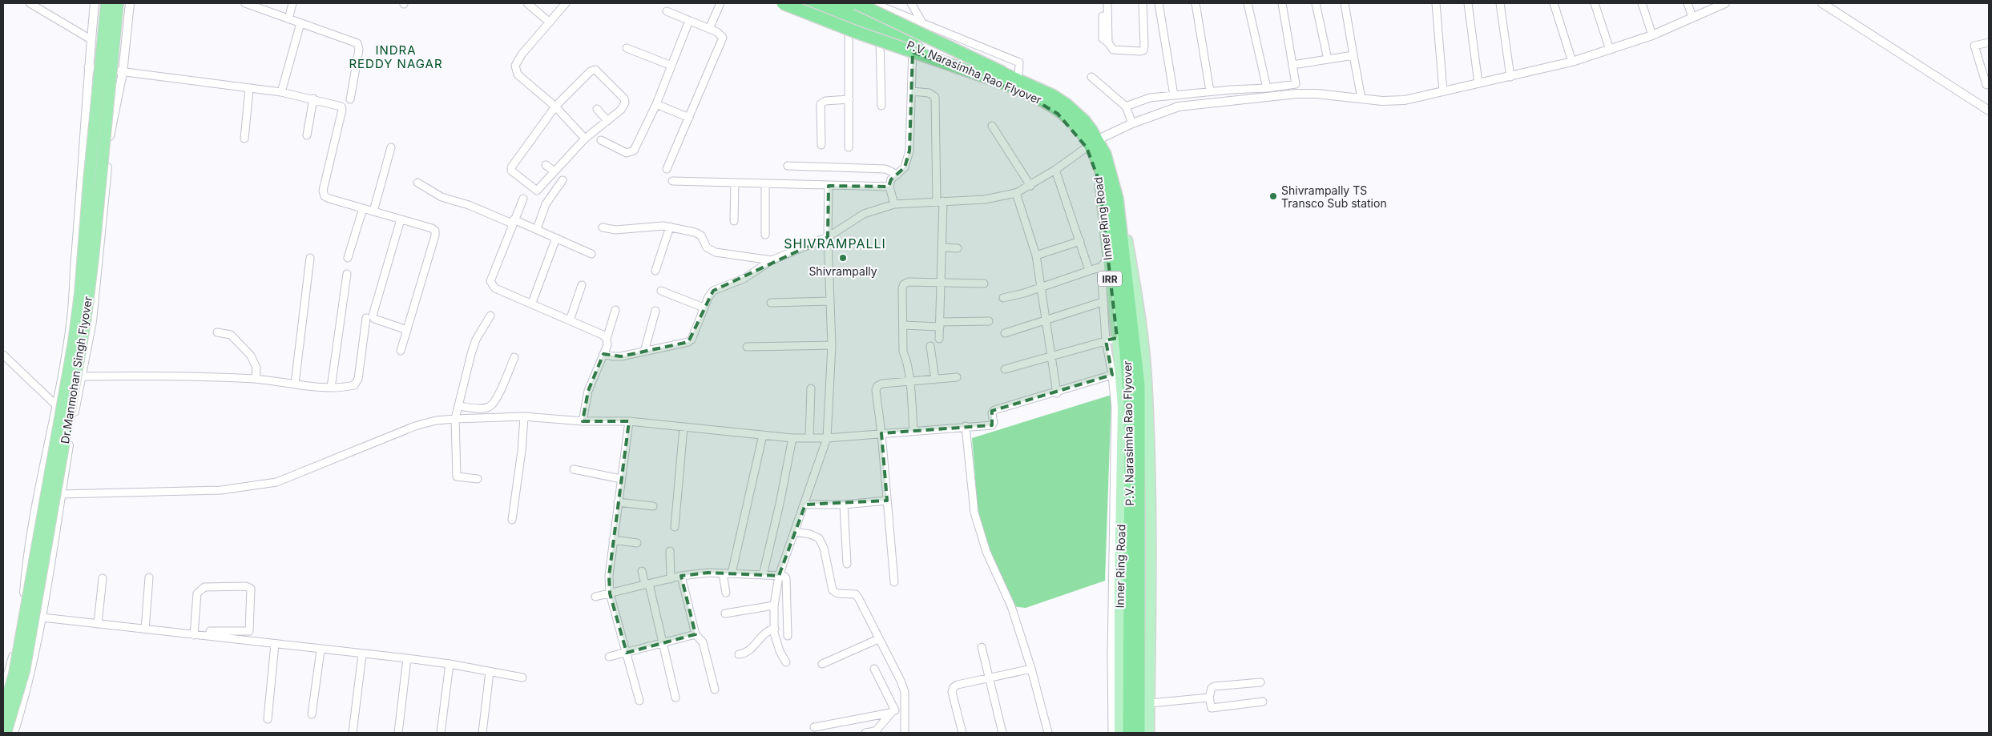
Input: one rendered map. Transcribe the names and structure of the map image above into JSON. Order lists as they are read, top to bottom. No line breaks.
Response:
{"streets":{"highway":["P.V. Narasimha Rao Flyover","Dr.Manmohan Singh Flyover"],"main road":["Inner Ring Road","IRR"]},"districts":["INDRA REDDY NAGAR","SHIVRAMPALLI"],"places":["Shivrampally TS Transco Sub station","Shivrampally"]}
